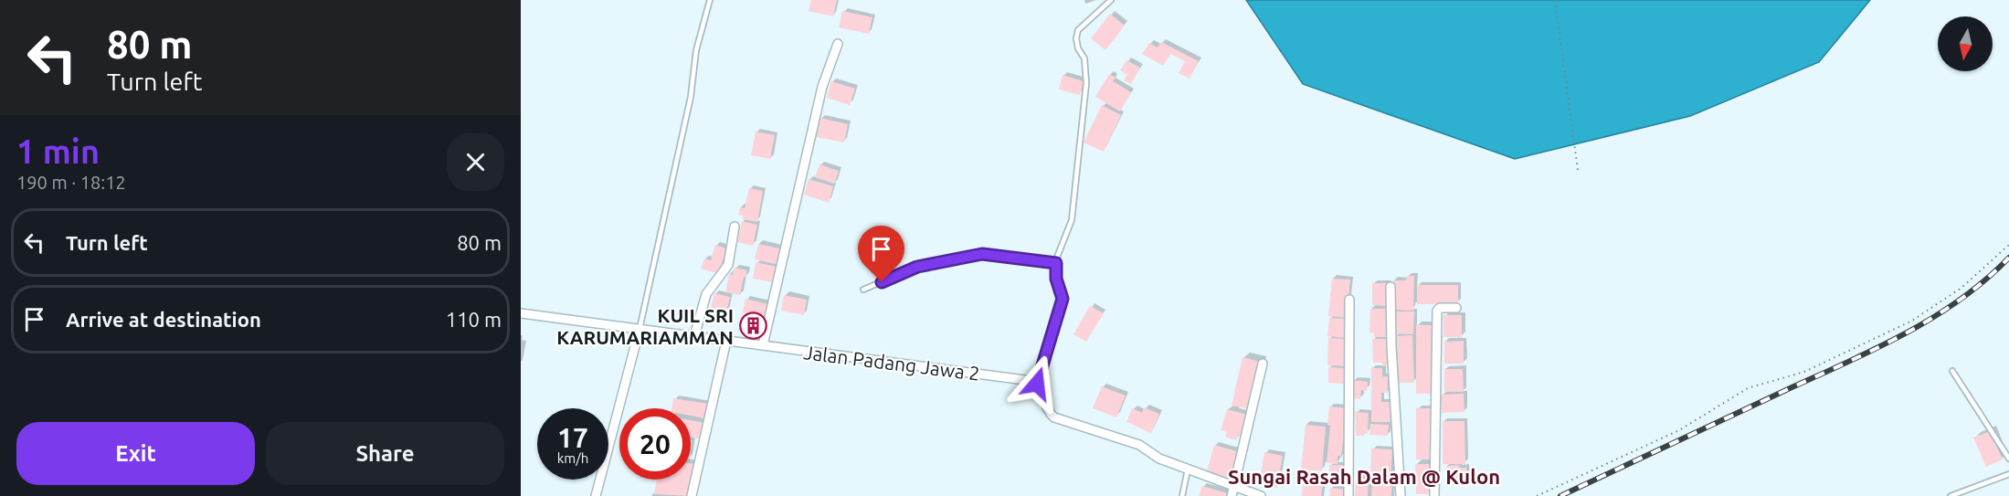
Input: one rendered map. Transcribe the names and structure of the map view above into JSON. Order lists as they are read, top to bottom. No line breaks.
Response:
{"streets":{"street":["Jalan Padang Jawa 2"]},"districts":["Sungai Rasah Dalam @ Kulon"],"places":{"building":["KUIL SRI KARUMARIAMMAN"]},"north":"bottom","page":{"turn":["80 m","Turn left"],"heading":["1 min","190 m · 18:12"],"list":[{"name":"Turn left","value":"80 m"},{"name":"Arrive at destination","value":"110 m"}],"speed":"17 km/h","limit":"20","buttons":["Exit","Share"]}}
